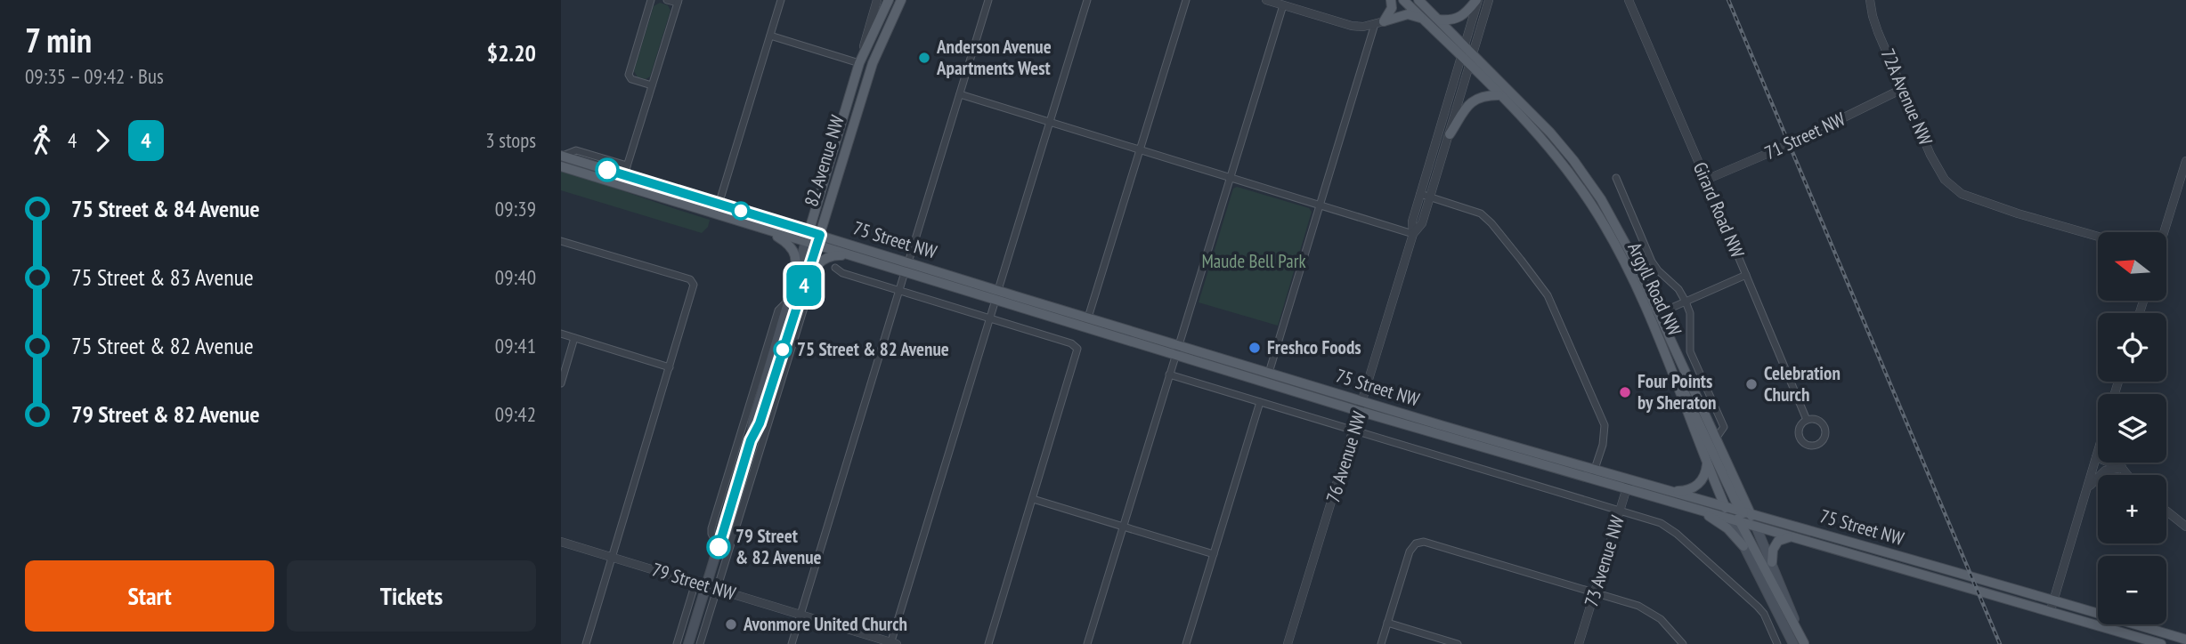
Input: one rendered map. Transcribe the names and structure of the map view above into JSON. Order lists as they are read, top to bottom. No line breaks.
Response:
{"streets":{"main road":["82 Avenue NW","75 Street NW","Argyll Road NW"],"street":["72A Avenue NW","71 Street NW","Girard Road NW","76 Avenue NW","73 Avenue NW","79 Street NW"]},"crossings":[["72A Avenue NW","71 Street NW"],["71 Street NW","Girard Road NW"],["82 Avenue NW","75 Street NW"],["82 Avenue NW","79 Street NW"],["75 Street NW","Argyll Road NW"],["75 Street NW","76 Avenue NW"],["75 Street NW","73 Avenue NW"],["Argyll Road NW","76 Avenue NW"]],"parks":["Maude Bell Park"],"places":["Anderson Avenue Apartments West","Freshco Foods","75 Street & 82 Avenue","Celebration Church","Four Points by Sheraton","79 Street & 82 Avenue","Avonmore United Church"],"lines":["bus line 4"],"north":"left","page":{"heading":["7 min","09:35 – 09:42 · Bus","$2.20"],"on_map":"4","legs":["4","4","3 stops"],"list":[{"name":"75 Street & 84 Avenue","value":"09:39"},{"name":"75 Street & 83 Avenue","value":"09:40"},{"name":"75 Street & 82 Avenue","value":"09:41"},{"name":"79 Street & 82 Avenue","value":"09:42"}],"map_buttons":["+","−"],"buttons":["Start","Tickets"]}}
